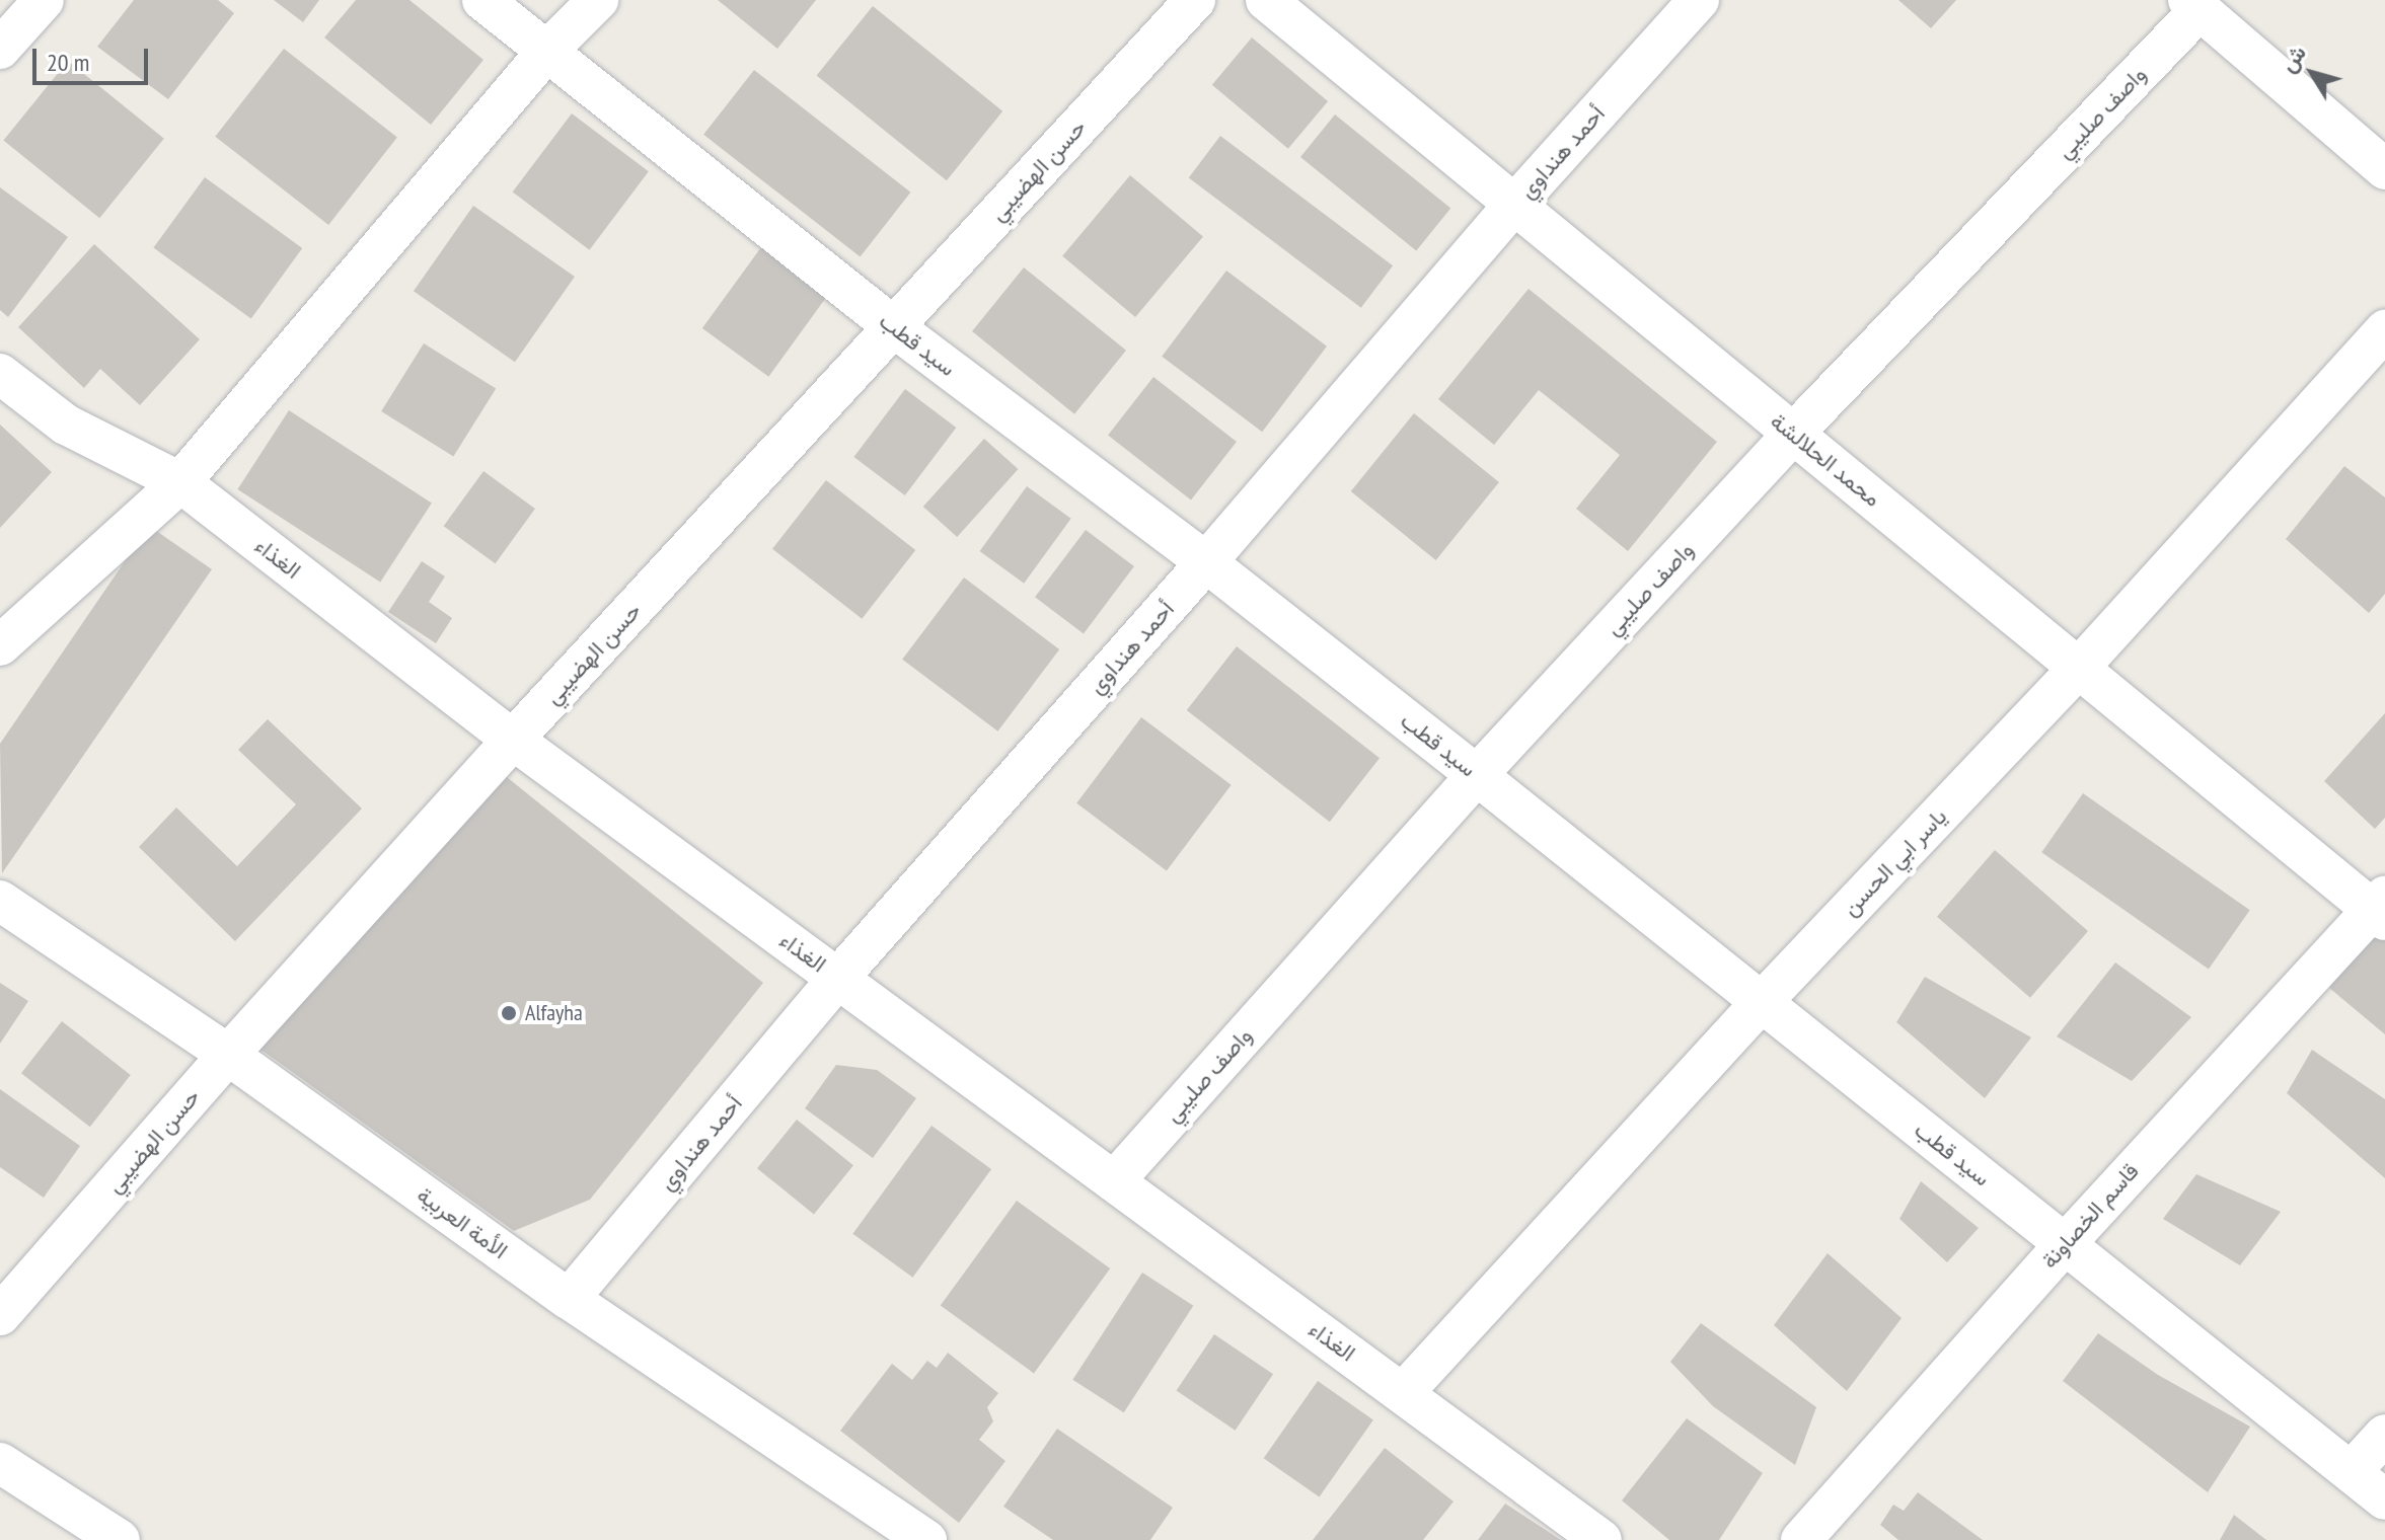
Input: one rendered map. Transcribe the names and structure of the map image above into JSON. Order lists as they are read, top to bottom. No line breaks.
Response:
{"streets":{"street":["واصف صليبي","أحمد هنداوي","حسن الهضيبي","سيد قطب","محمد الحلالشة","الغذاء","ياسر ابي الحسن","قاسم الخصاونة","الأمة العربية"]},"crossings":[["واصف صليبي","سيد قطب"],["واصف صليبي","محمد الحلالشة"],["واصف صليبي","الغذاء"],["أحمد هنداوي","سيد قطب"],["أحمد هنداوي","محمد الحلالشة"],["أحمد هنداوي","الغذاء"],["أحمد هنداوي","الأمة العربية"],["حسن الهضيبي","سيد قطب"],["حسن الهضيبي","الغذاء"],["حسن الهضيبي","الأمة العربية"],["سيد قطب","ياسر ابي الحسن"],["سيد قطب","قاسم الخصاونة"],["محمد الحلالشة","ياسر ابي الحسن"],["محمد الحلالشة","قاسم الخصاونة"],["الغذاء","ياسر ابي الحسن"]],"places":["Alfayha"],"scale_bar":"20 m","north":"top left"}
